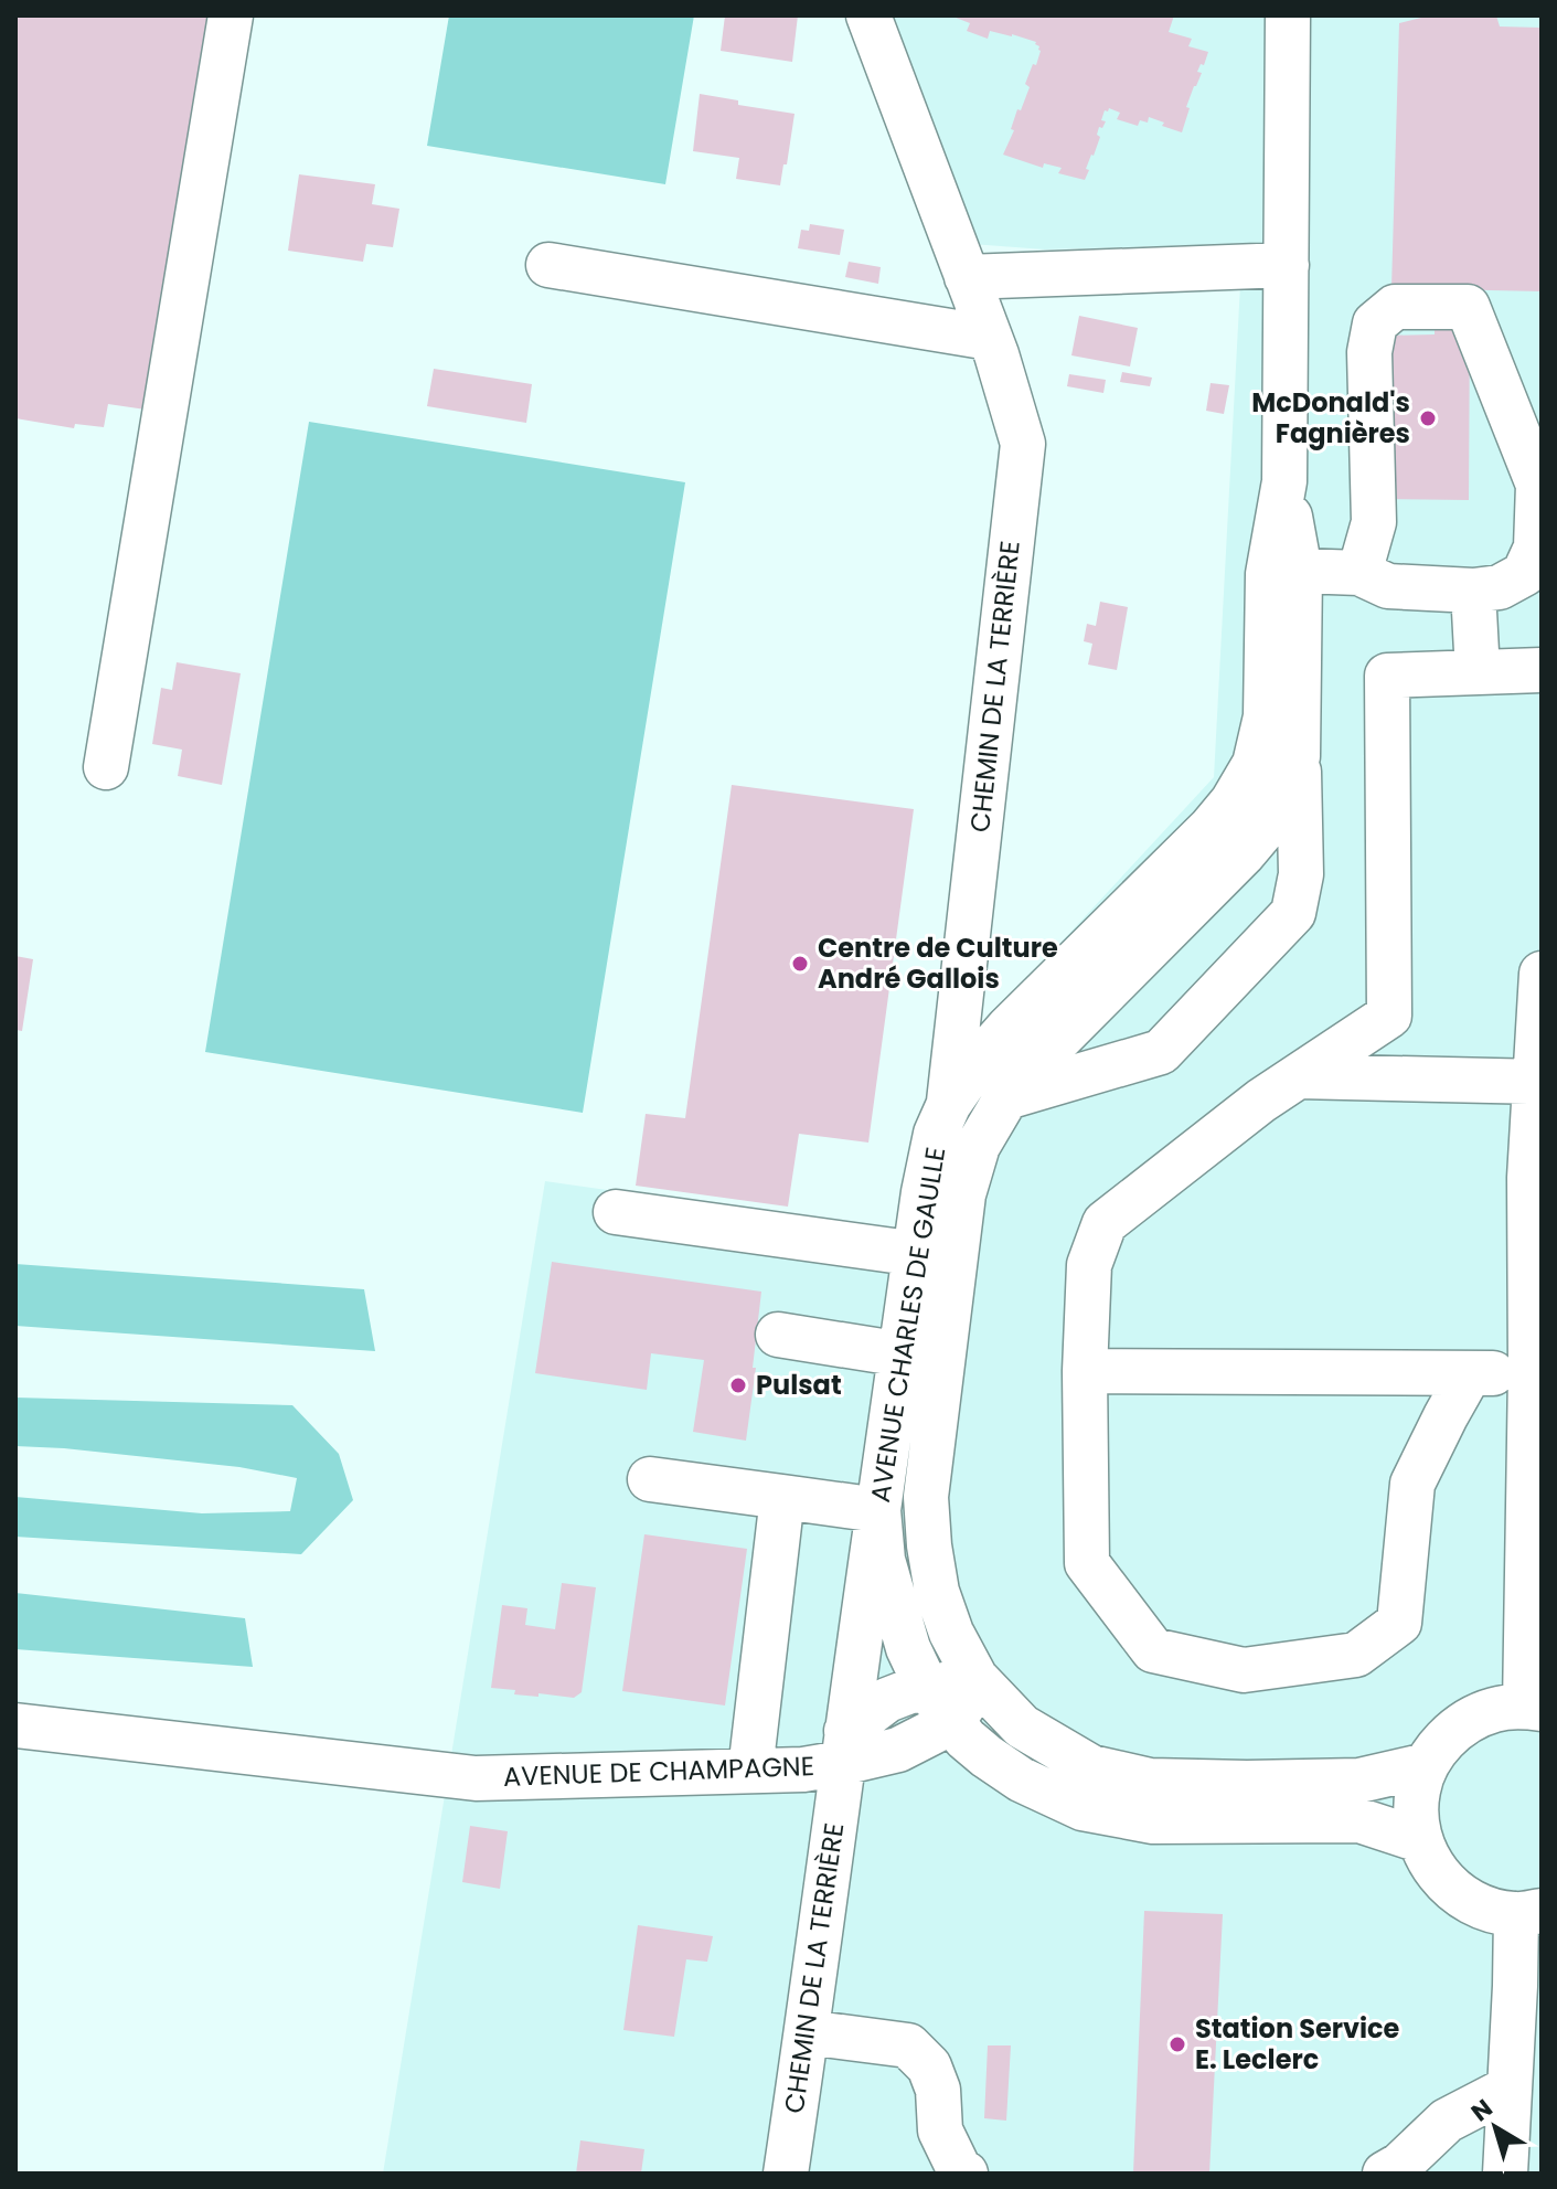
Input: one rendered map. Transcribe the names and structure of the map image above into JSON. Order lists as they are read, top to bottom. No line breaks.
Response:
{"streets":{"street":["CHEMIN DE LA TERRIÈRE","AVENUE CHARLES DE GAULLE","AVENUE DE CHAMPAGNE"]},"crossings":[["CHEMIN DE LA TERRIÈRE","AVENUE CHARLES DE GAULLE"],["CHEMIN DE LA TERRIÈRE","AVENUE DE CHAMPAGNE"]],"places":["McDonald's Fagnières","Centre de Culture André Gallois","Pulsat","Station Service E. Leclerc"],"north":"top left"}
